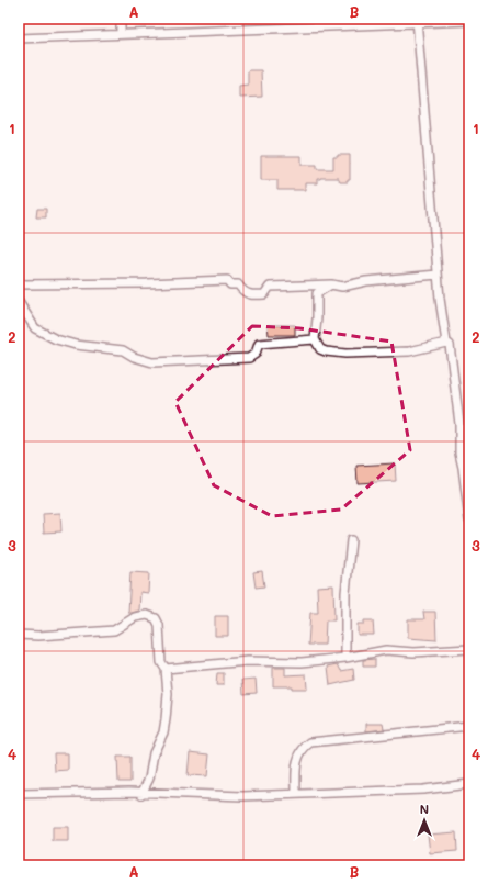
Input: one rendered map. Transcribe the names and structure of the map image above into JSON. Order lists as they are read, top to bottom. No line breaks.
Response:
{"north":"top","grid":{"columns":["A","B"],"rows":["1","2","3","4"]}}
